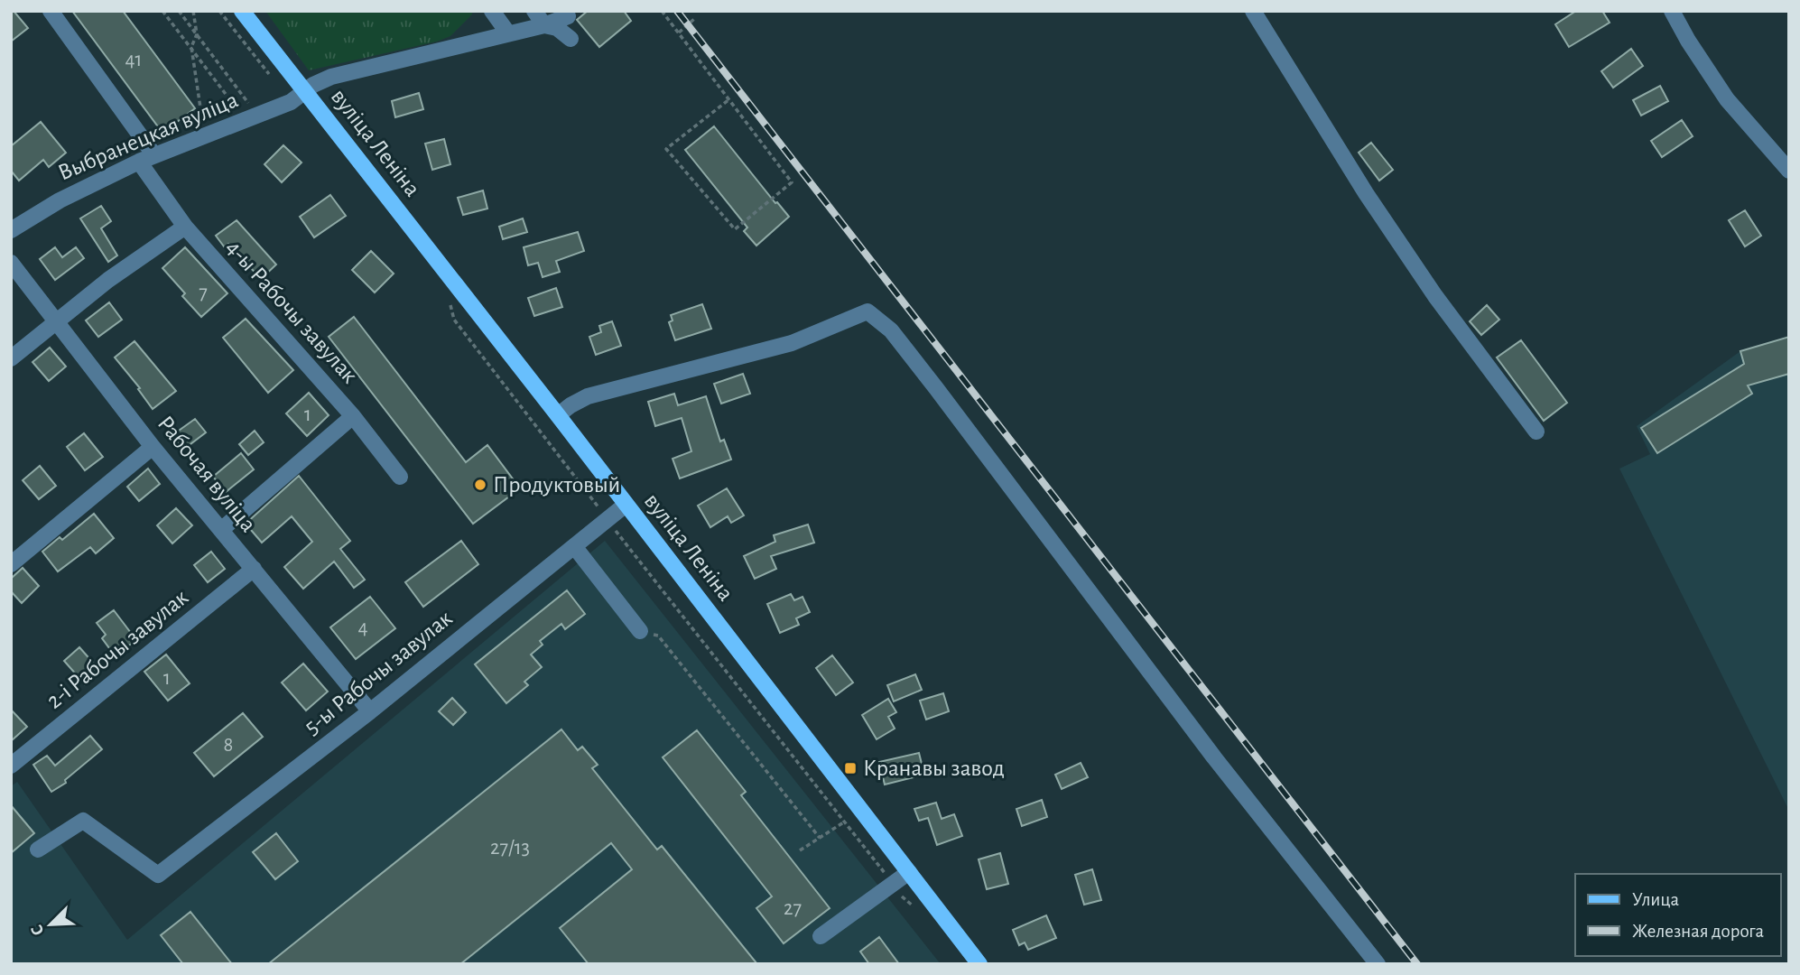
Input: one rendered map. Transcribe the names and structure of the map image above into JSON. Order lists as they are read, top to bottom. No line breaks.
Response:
{"streets":{"main road":["вуліца Леніна"],"street":["Выбранецкая вуліца","4-ы Рабочы завулак","Рабочая вуліца","2-і Рабочы завулак","5-ы Рабочы завулак"]},"crossings":[["Выбранецкая вуліца","вуліца Леніна"],["Выбранецкая вуліца","4-ы Рабочы завулак"],["вуліца Леніна","5-ы Рабочы завулак"],["4-ы Рабочы завулак","Рабочая вуліца"],["Рабочая вуліца","2-і Рабочы завулак"],["Рабочая вуліца","5-ы Рабочы завулак"]],"places":{"other":["Продуктовый"],"transit":["Кранавы завод"]},"house_numbers":["41","7","1","4","1","8","27/13","27"],"legend":["Улица","Железная дорога"],"north":"bottom left"}
